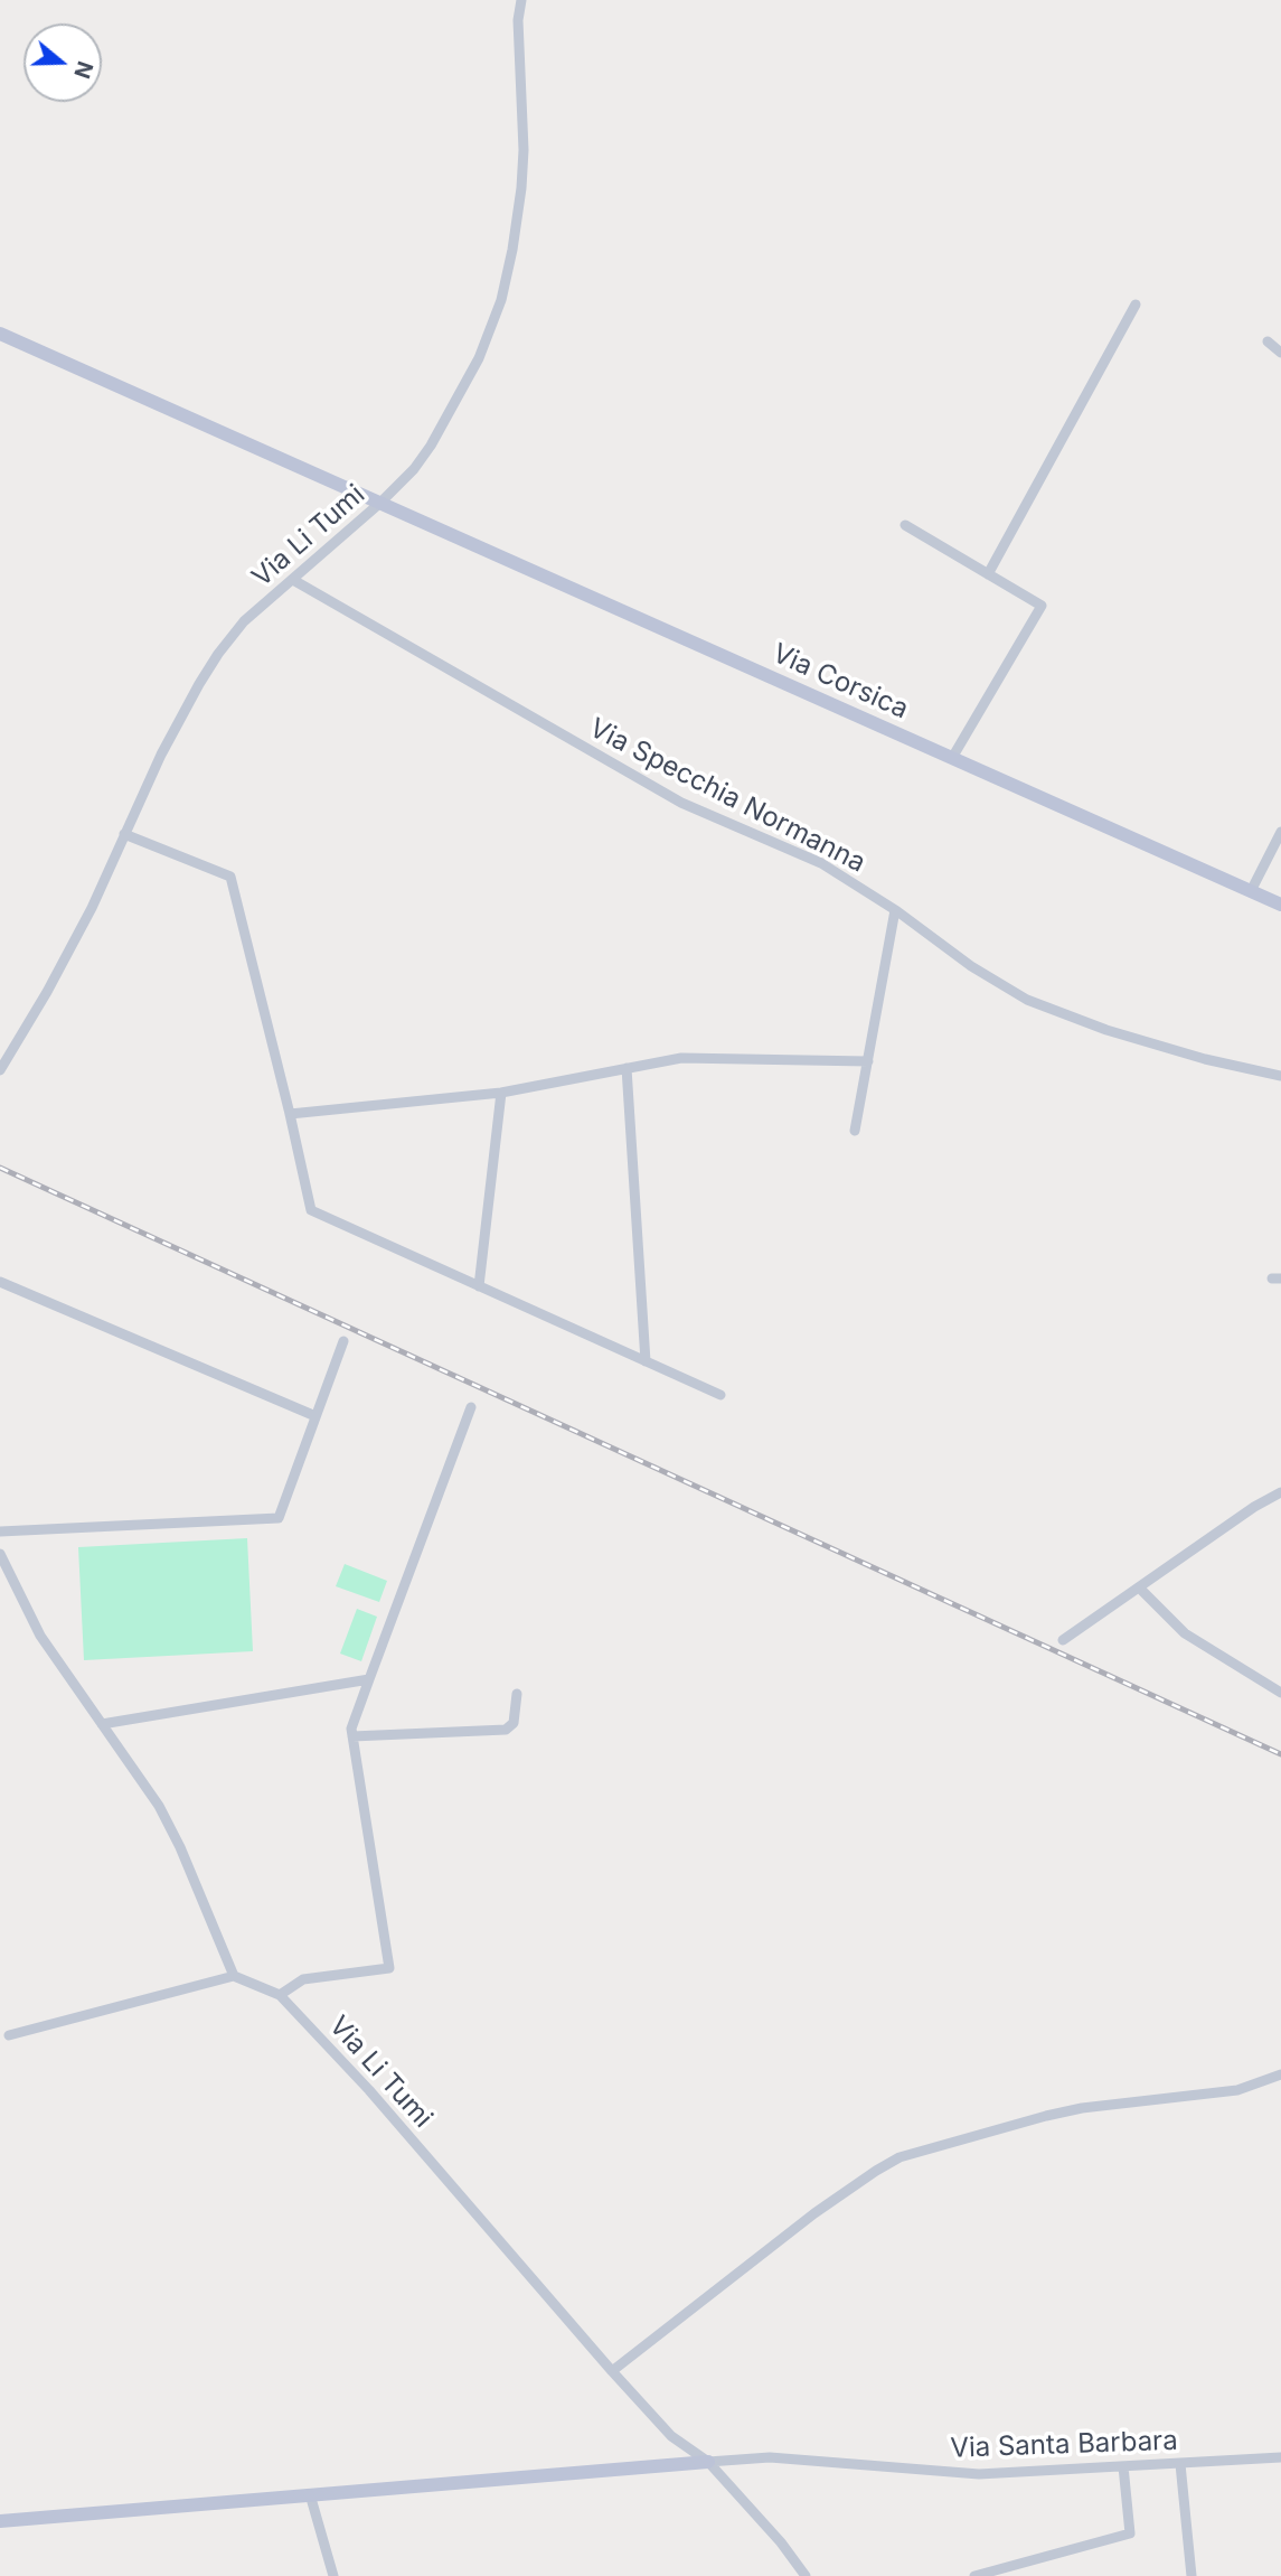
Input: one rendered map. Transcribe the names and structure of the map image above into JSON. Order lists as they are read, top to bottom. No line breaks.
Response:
{"streets":{"main road":["Via Corsica"],"street":["Via Li Tumi","Via Specchia Normanna","Via Santa Barbara"]},"crossings":[["Via Li Tumi","Via Corsica"],["Via Li Tumi","Via Specchia Normanna"],["Via Li Tumi","Via Santa Barbara"]],"north":"right"}
